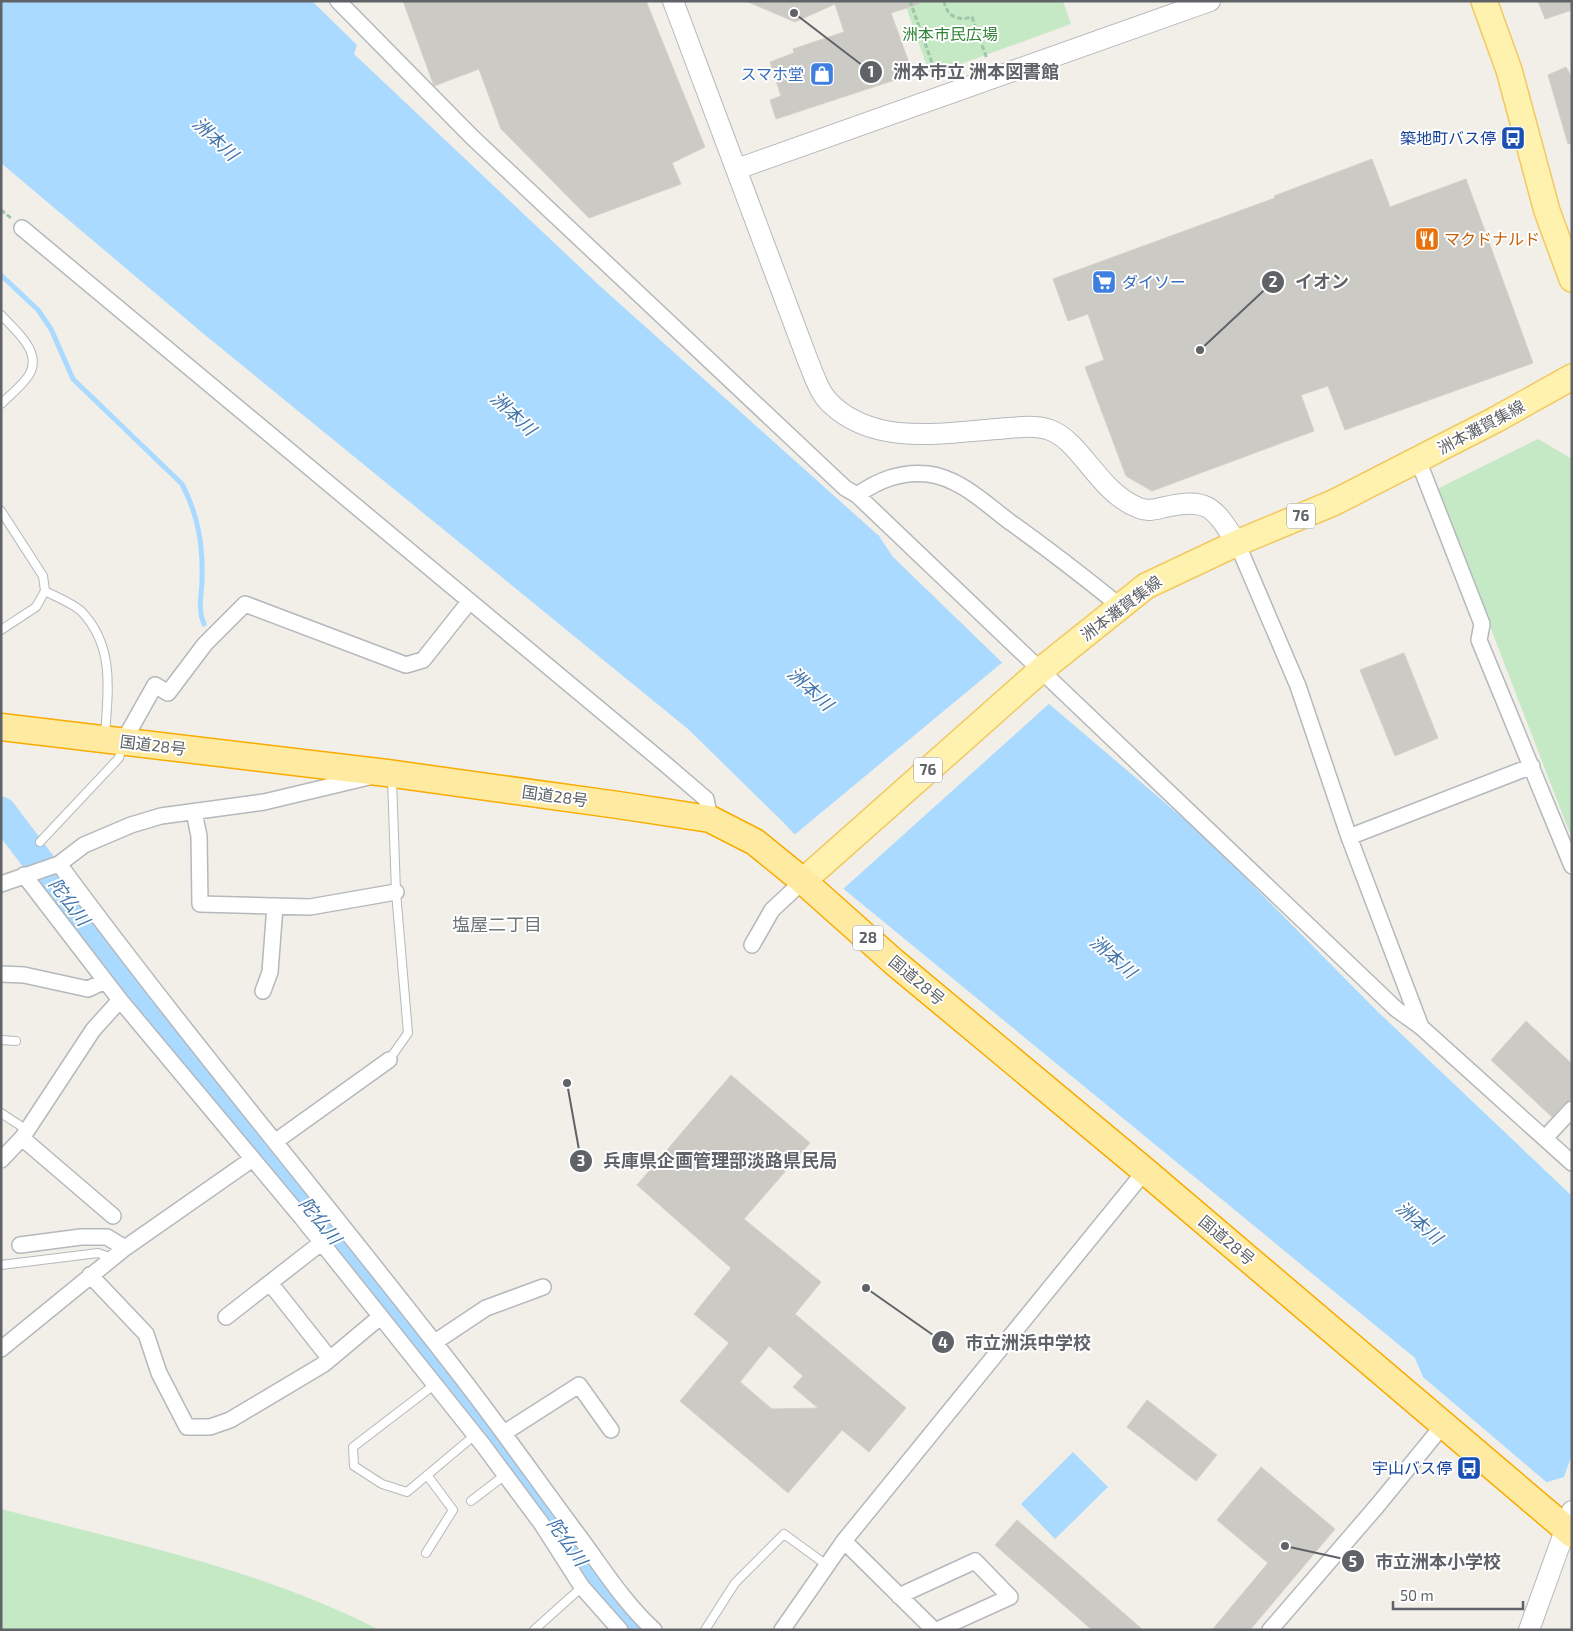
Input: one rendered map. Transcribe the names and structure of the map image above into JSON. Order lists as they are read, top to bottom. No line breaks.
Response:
{"streets":{"highway":["国道28号","28"],"main road":["洲本灘賀集線","76"]},"crossings":[["洲本灘賀集線","国道28号"]],"districts":["塩屋二丁目"],"water":["洲本川","陀仏川"],"parks":["洲本市民広場"],"places":{"other":["洲本市立 洲本図書館","イオン","兵庫県企画管理部淡路県民局","市立洲浜中学校","市立洲本小学校"],"shop":["スマホ堂"],"bus stop":["築地町バス停","宇山バス停"],"restaurant":["マクドナルド"],"supermarket":["ダイソー"]},"scale_bar":"50 m"}
